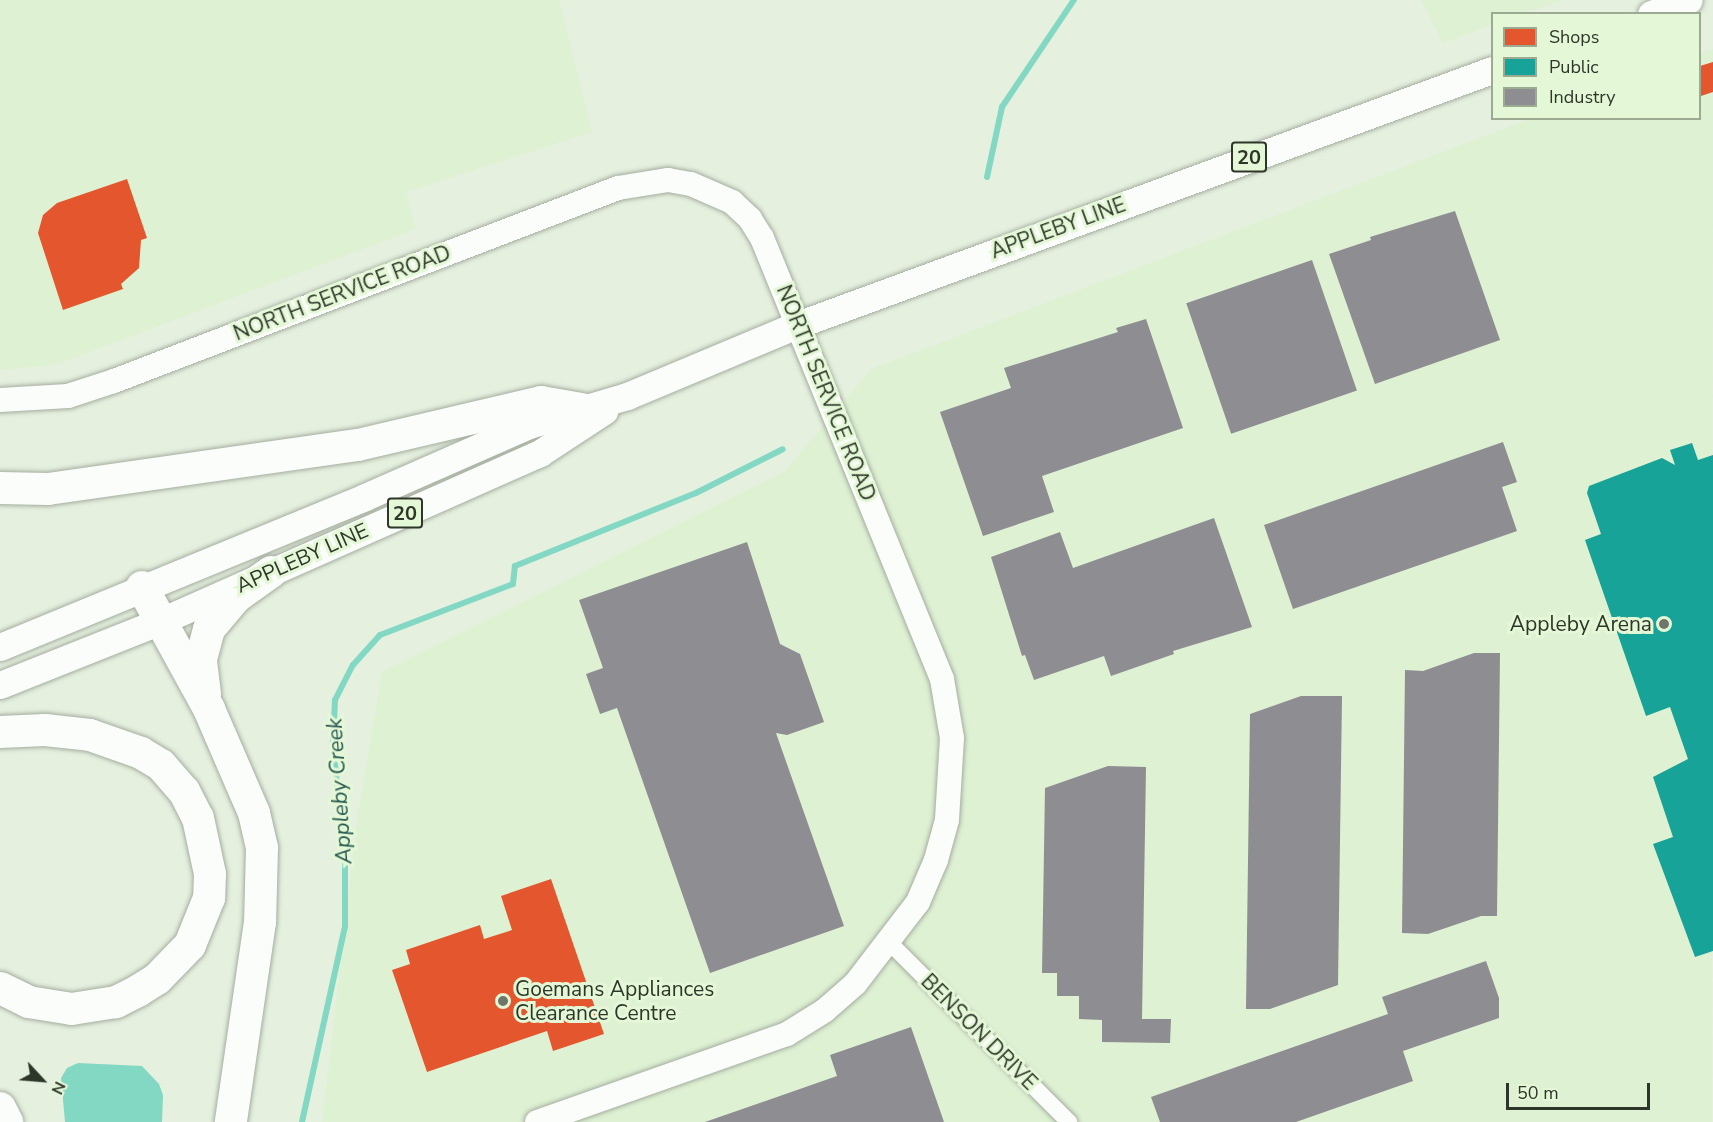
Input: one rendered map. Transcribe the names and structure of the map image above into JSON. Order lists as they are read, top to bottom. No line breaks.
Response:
{"streets":{"main road":["20","APPLEBY LINE"],"street":["NORTH SERVICE ROAD","BENSON DRIVE"]},"crossings":[["APPLEBY LINE","NORTH SERVICE ROAD"],["NORTH SERVICE ROAD","BENSON DRIVE"]],"water":["Appleby Creek"],"places":["Appleby Arena","Goemans Appliances Clearance Centre"],"legend":["Shops","Public","Industry"],"scale_bar":"50 m","north":"bottom right"}
